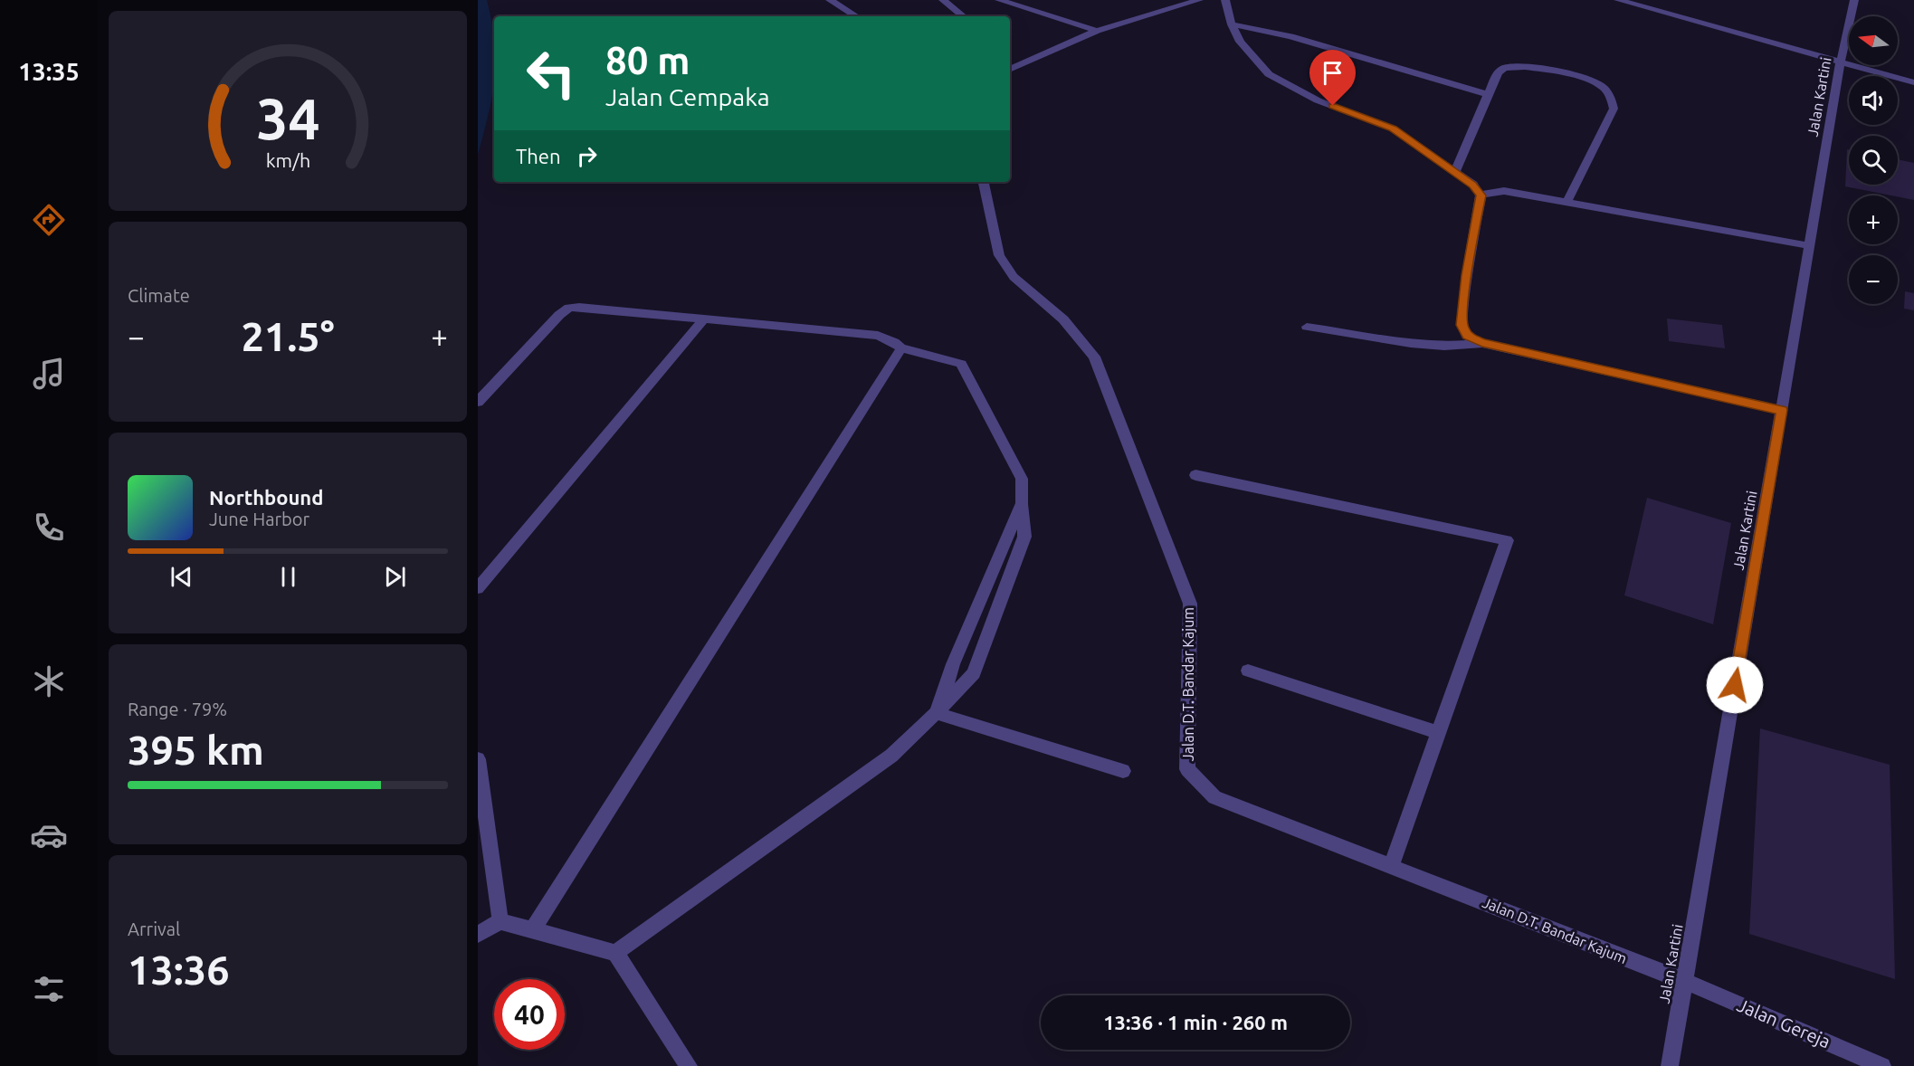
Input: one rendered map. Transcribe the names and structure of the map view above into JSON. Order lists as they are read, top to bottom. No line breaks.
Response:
{"streets":{"street":["Jalan Kartini","Jalan D.T. Bandar Kajum","Jalan Gereja"]},"crossings":[["Jalan Kartini","Jalan D.T. Bandar Kajum"],["Jalan Kartini","Jalan Gereja"],["Jalan D.T. Bandar Kajum","Jalan Gereja"]],"north":"left","page":{"tabs":"13:35","map_buttons":["+","−"],"turn":["80 m","Jalan Cempaka"],"then":"Then","tile":["Climate",["Range · 79%","395 km"],["Arrival","13:36"]],"heat":["−","21.5°","+"],"song":["Northbound","June Harbor"],"limit":"40","trip":"13:36 · 1 min · 260 m","gauge":["34","km/h"]}}
